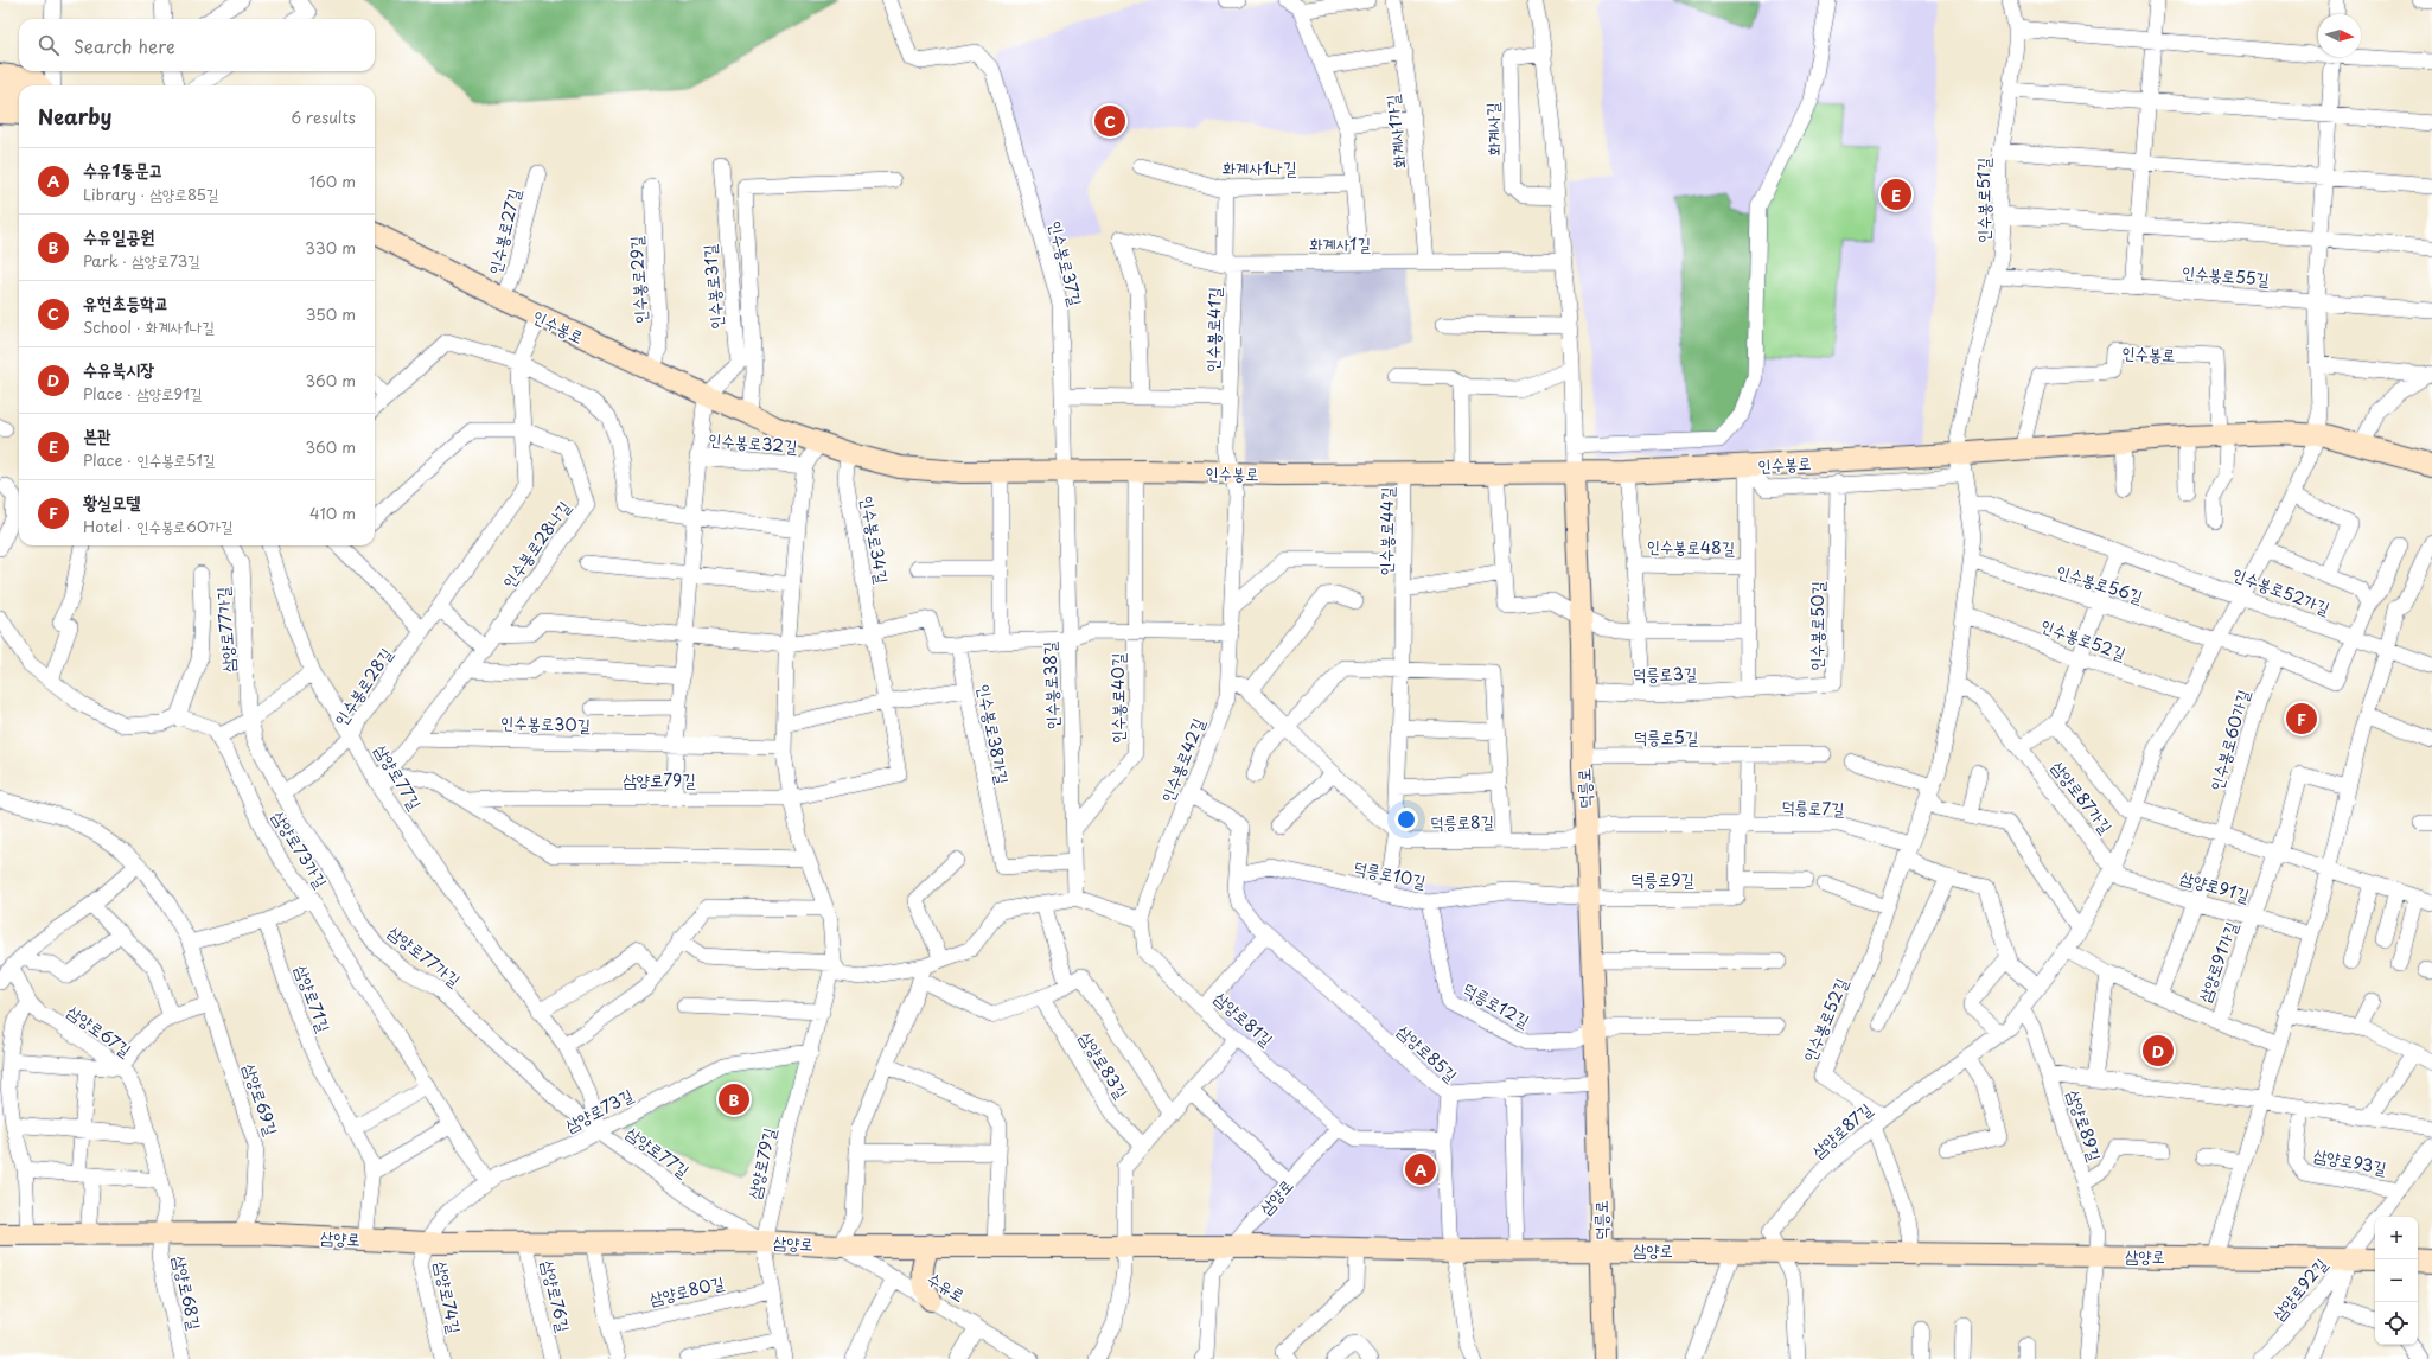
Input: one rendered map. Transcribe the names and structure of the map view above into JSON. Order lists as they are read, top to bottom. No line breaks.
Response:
{"streets":{"main road":["인수봉로","덕릉로","삼양로"],"street":["화계사길","화계사1가길","화계사1나길","인수봉로51길","인수봉로27길","화계사1길","인수봉로37길","인수봉로55길","인수봉로29길","인수봉로31길","인수봉로41길","인수봉로32길","인수봉로44길","인수봉로34길","인수봉로28나길","인수봉로48길","인수봉로56길","인수봉로52가길","인수봉로50길","삼양로77가길","인수봉로52길","덕릉로3길","인수봉로38길","인수봉로28길","인수봉로40길","인수봉로30길","인수봉로38가길","덕릉로5길","인수봉로60가길","인수봉로42길","삼양로77길","삼양로79길","삼양로87가길","덕릉로7길","덕릉로8길","삼양로73가길","덕릉로10길","덕릉로9길","삼양로91길","삼양로91가길","삼양로71길","덕릉로12길","삼양로81길","삼양로67길","삼양로85길","삼양로83길","삼양로69길","삼양로73길","삼양로89길","삼양로87길","삼양로93길","수유로","삼양로92길","삼양로80길","삼양로68길","삼양로76길","삼양로74길"]},"crossings":[["화계사1가길","화계사1길"],["화계사1나길","인수봉로41길"],["인수봉로51길","인수봉로55길"],["인수봉로51길","인수봉로"],["인수봉로51길","인수봉로52길"],["인수봉로27길","인수봉로"],["화계사1길","인수봉로41길"],["인수봉로37길","인수봉로"],["인수봉로37길","인수봉로38길"],["인수봉로29길","인수봉로"],["인수봉로31길","인수봉로"],["인수봉로","인수봉로41길"],["인수봉로","인수봉로32길"],["인수봉로","인수봉로44길"],["인수봉로","인수봉로34길"],["인수봉로","인수봉로48길"],["인수봉로","인수봉로50길"],["인수봉로","인수봉로52길"],["인수봉로","덕릉로3길"],["인수봉로","인수봉로38길"],["인수봉로","인수봉로28길"],["인수봉로","인수봉로40길"],["인수봉로","인수봉로42길"],["인수봉로","덕릉로"],["인수봉로41길","인수봉로42길"],["인수봉로32길","인수봉로34길"],["인수봉로32길","인수봉로30길"],["인수봉로32길","삼양로79길"],["인수봉로44길","덕릉로8길"],["인수봉로44길","덕릉로10길"],["인수봉로34길","삼양로79길"],["인수봉로28나길","인수봉로28길"],["인수봉로28나길","인수봉로30길"],["인수봉로28나길","삼양로77길"],["인수봉로48길","덕릉로3길"],["인수봉로56길","인수봉로52가길"],["인수봉로56길","인수봉로52길"],["인수봉로56길","인수봉로60가길"],["인수봉로52가길","인수봉로52길"],["인수봉로50길","덕릉로3길"],["삼양로77가길","인수봉로28길"],["삼양로77가길","삼양로77길"],["삼양로77가길","삼양로73길"],["인수봉로52길","삼양로87가길"],["인수봉로52길","덕릉로7길"],["인수봉로52길","삼양로87길"],["덕릉로3길","덕릉로"],["인수봉로38길","인수봉로40길"],["인수봉로38길","인수봉로38가길"],["인수봉로28길","삼양로77길"],["인수봉로40길","인수봉로42길"],["덕릉로5길","덕릉로"],["인수봉로60가길","삼양로91길"],["인수봉로42길","덕릉로8길"],["인수봉로42길","삼양로81길"],["인수봉로42길","삼양로85길"],["삼양로77길","삼양로79길"],["삼양로77길","삼양로73길"],["삼양로77길","삼양로"],["삼양로79길","삼양로73길"],["삼양로79길","삼양로"],["덕릉로","덕릉로7길"],["덕릉로","덕릉로8길"],["덕릉로","덕릉로10길"],["덕릉로","덕릉로9길"],["덕릉로","덕릉로12길"],["덕릉로","삼양로"],["삼양로87가길","삼양로91길"],["삼양로87가길","삼양로87길"],["덕릉로7길","덕릉로8길"],["삼양로73가길","삼양로73길"],["덕릉로10길","덕릉로9길"],["덕릉로10길","덕릉로12길"],["삼양로91길","삼양로91가길"],["삼양로91길","삼양로87길"],["삼양로91가길","삼양로87길"],["삼양로71길","삼양로"],["삼양로81길","삼양로85길"],["삼양로81길","삼양로"],["삼양로67길","삼양로"],["삼양로67길","삼양로68길"],["삼양로85길","삼양로"],["삼양로69길","삼양로"],["삼양로73길","삼양로"],["삼양로73길","삼양로74길"],["삼양로89길","삼양로87길"],["삼양로89길","삼양로"],["삼양로87길","삼양로"],["삼양로93길","삼양로"],["삼양로93길","삼양로92길"],["삼양로","수유로"],["삼양로","삼양로92길"],["삼양로","삼양로68길"],["삼양로","삼양로76길"],["삼양로","삼양로74길"]],"north":"right","page":{"search":"Search here","heading":["Nearby","6 results"],"pins":["C","E","F","D","B","A"],"list":[{"mark":"A","name":"수유1동문고","note":"Library · 삼양로85길","value":"160 m"},{"mark":"B","name":"수유일공원","note":"Park · 삼양로73길","value":"330 m"},{"mark":"C","name":"유현초등학교","note":"School · 화계사1나길","value":"350 m"},{"mark":"D","name":"수유북시장","note":"Place · 삼양로91길","value":"360 m"},{"mark":"E","name":"본관","note":"Place · 인수봉로51길","value":"360 m"},{"mark":"F","name":"황실모텔","note":"Hotel · 인수봉로60가길","value":"410 m"}],"map_buttons":["+","−"]}}
